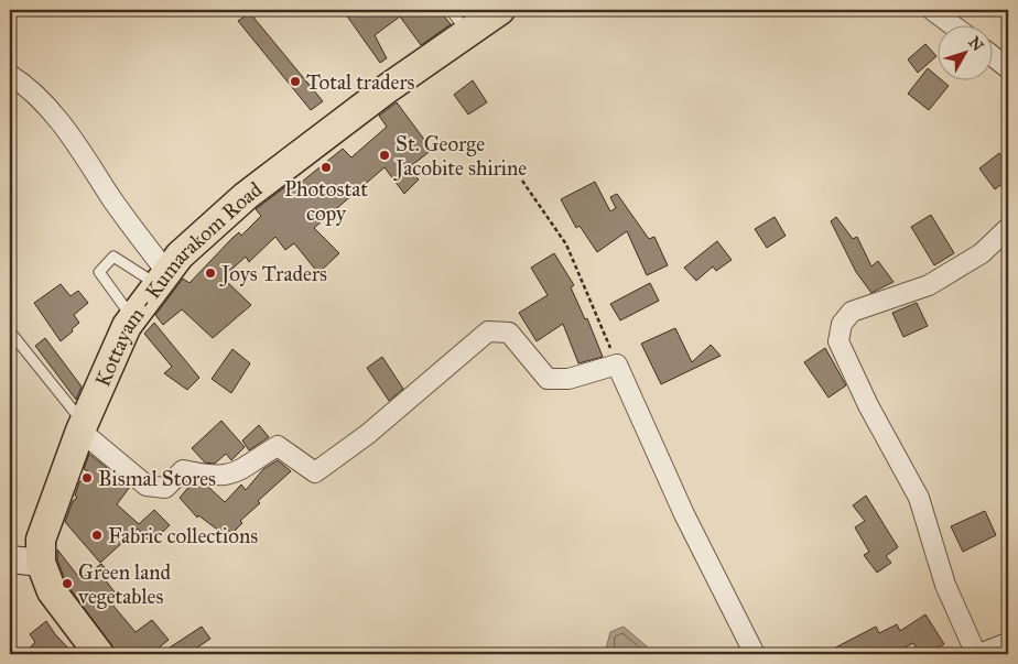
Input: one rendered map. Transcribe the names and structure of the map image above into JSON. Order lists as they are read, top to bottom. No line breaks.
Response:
{"streets":{"main road":["Kottayam - Kumarakom Road"]},"places":["Total traders","St. George Jacobite shirine","Photostat copy","Joys Traders","Bismal Stores","Fabric collections","Green land vegetables"],"north":"top right"}
